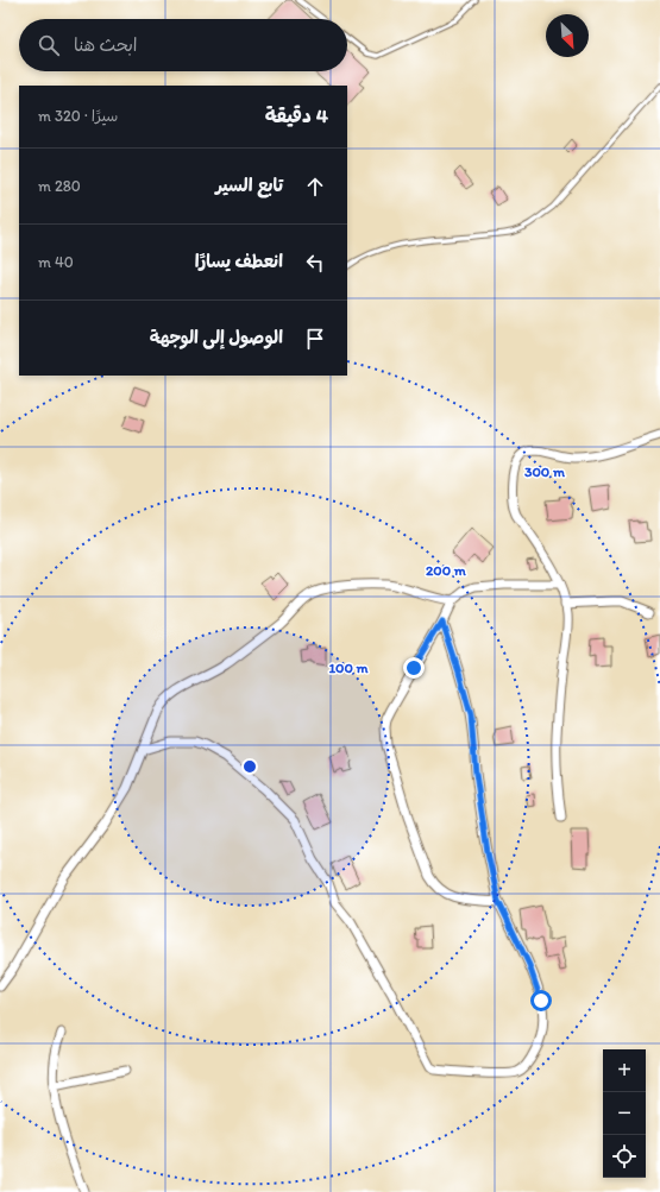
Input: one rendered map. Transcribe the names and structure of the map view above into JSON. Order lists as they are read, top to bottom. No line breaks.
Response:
{"north":"bottom right","page":{"search":"ابحث هنا","heading":["4 دقيقة","سيرًا · 320 m"],"list":[["تابع السير","280 m"],["انعطف يسارًا","40 m"],"الوصول إلى الوجهة"],"map_buttons":["+","−"]},"rings":["300 m","200 m","100 m"]}
